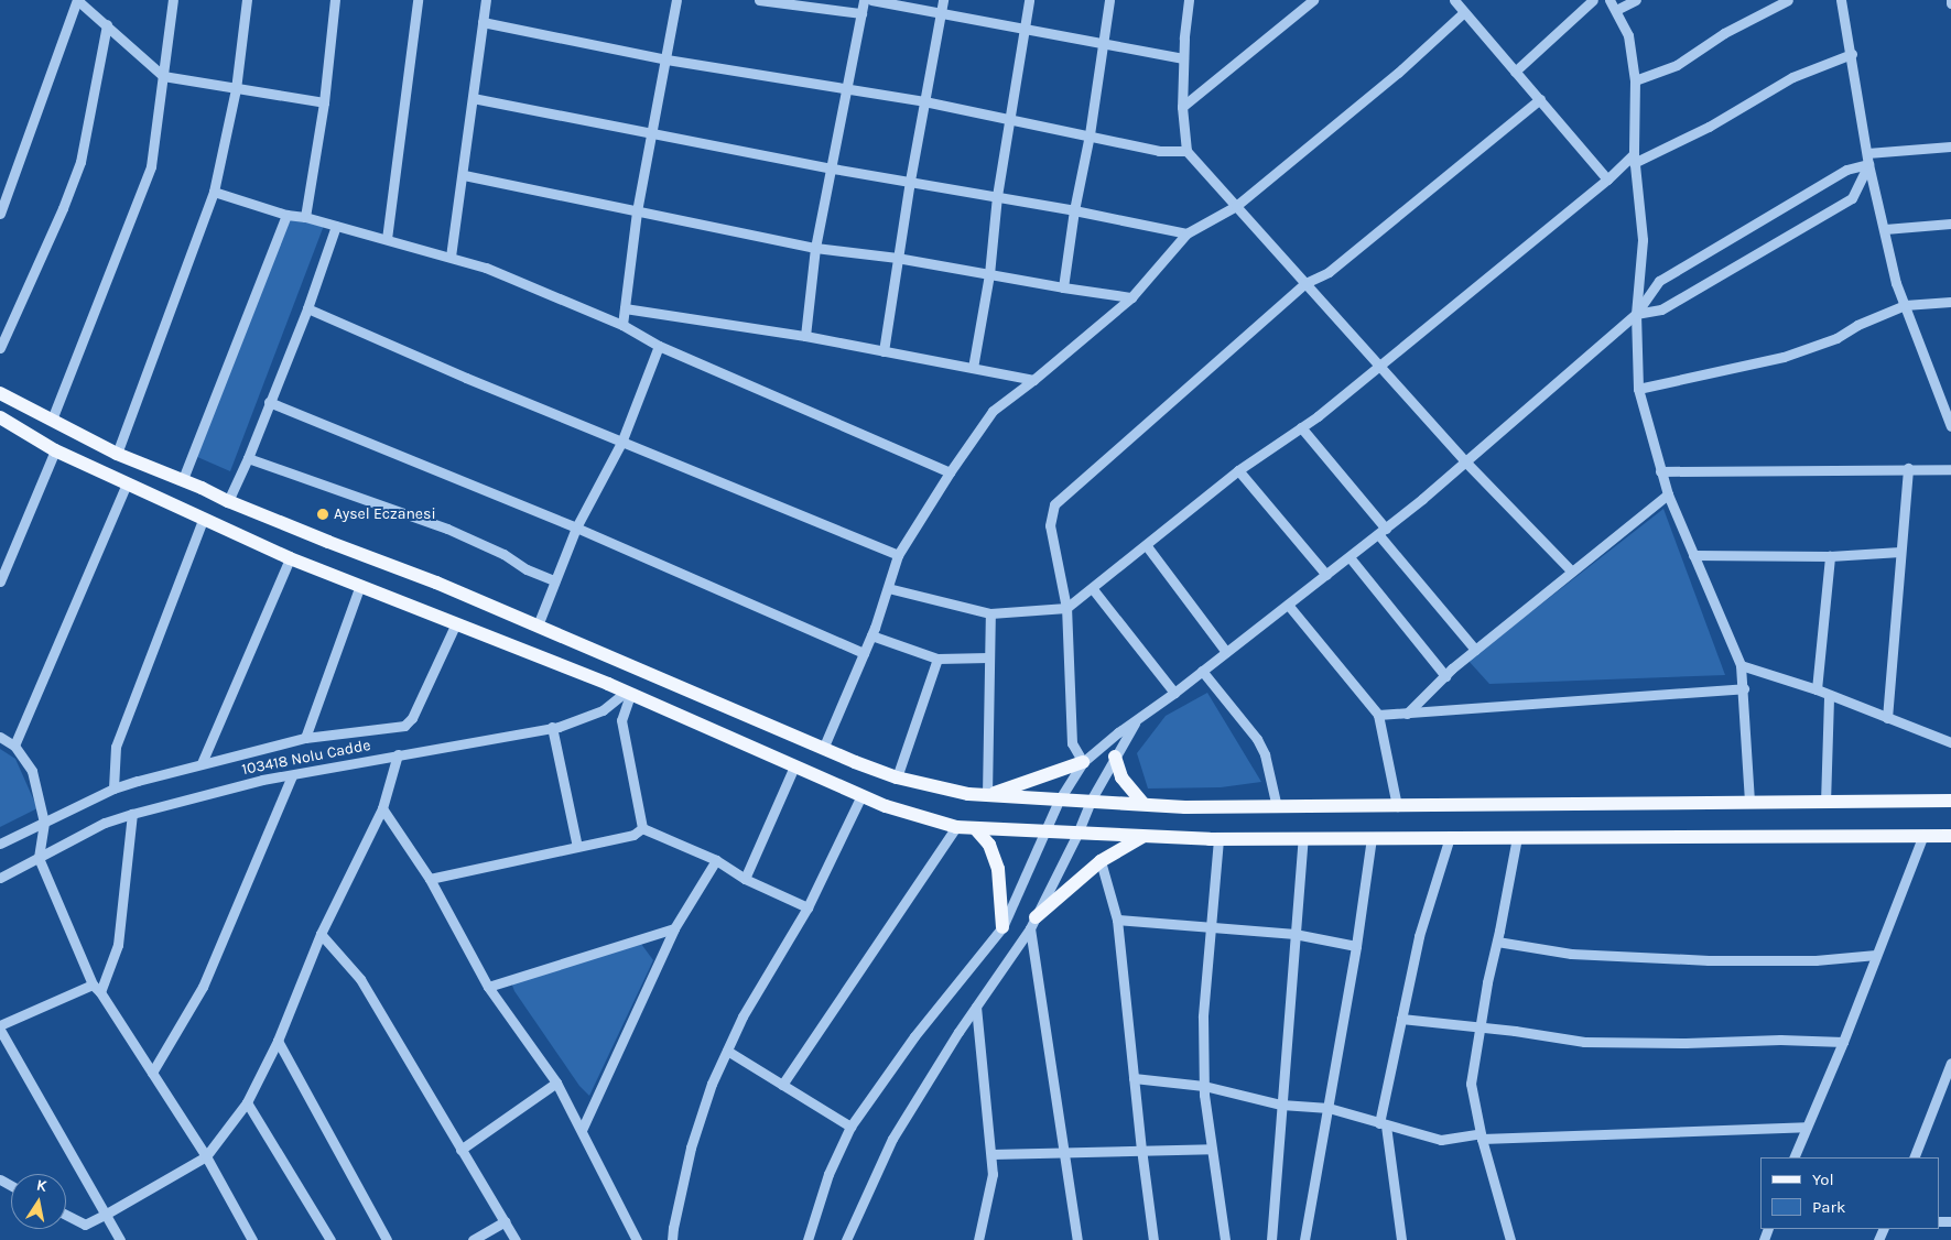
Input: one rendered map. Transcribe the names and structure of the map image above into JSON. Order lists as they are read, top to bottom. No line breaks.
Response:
{"streets":{"street":["103418 Nolu Cadde"]},"places":["Aysel Eczanesi"],"legend":["Yol","Park"],"north":"top"}
